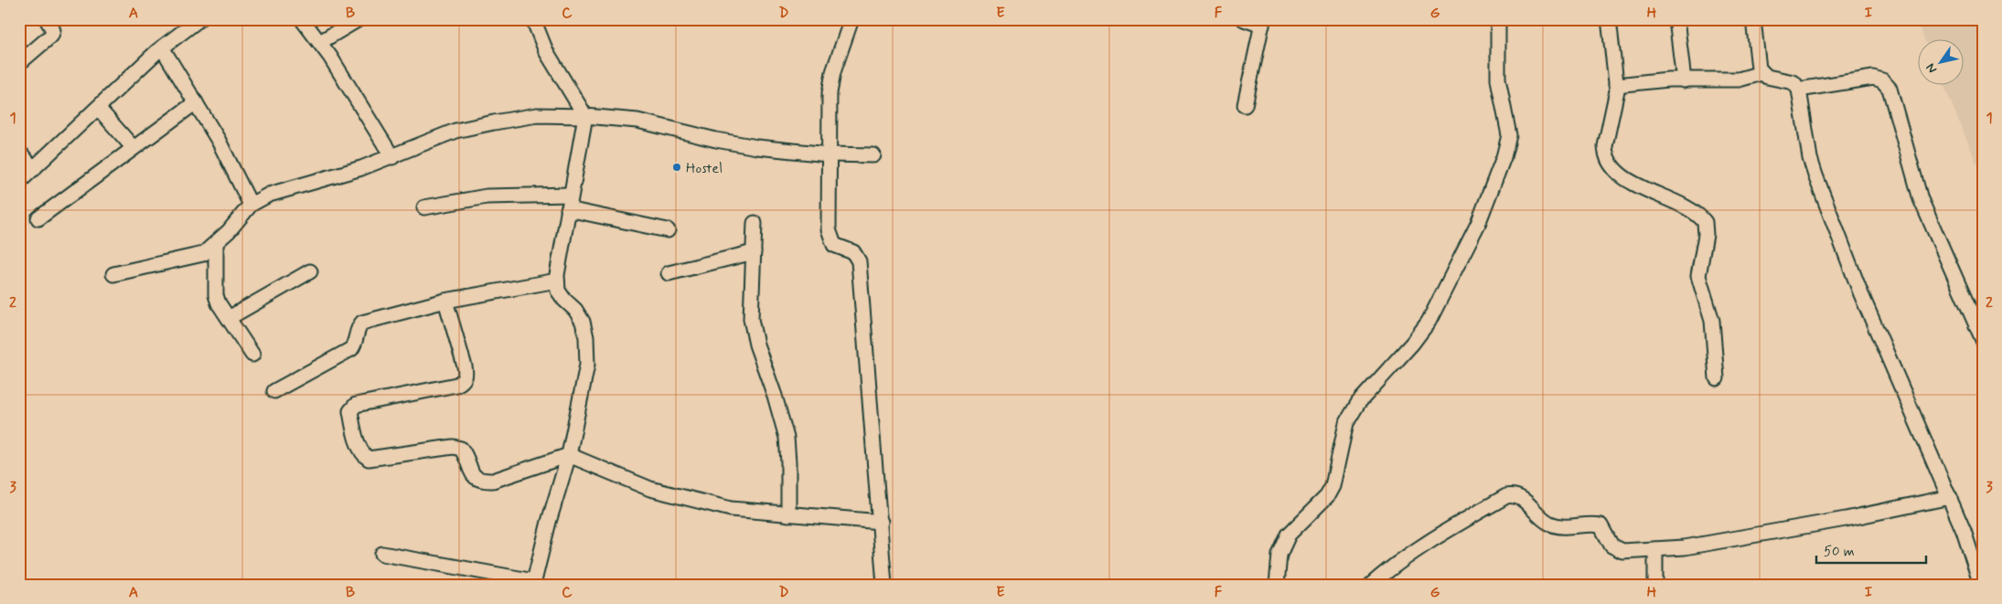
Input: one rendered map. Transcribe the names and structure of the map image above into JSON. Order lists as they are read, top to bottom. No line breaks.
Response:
{"places":["Hostel"],"scale_bar":"50 m","north":"bottom left","grid":{"columns":["A","B","C","D","E","F","G","H","I"],"rows":["1","2","3"]}}
